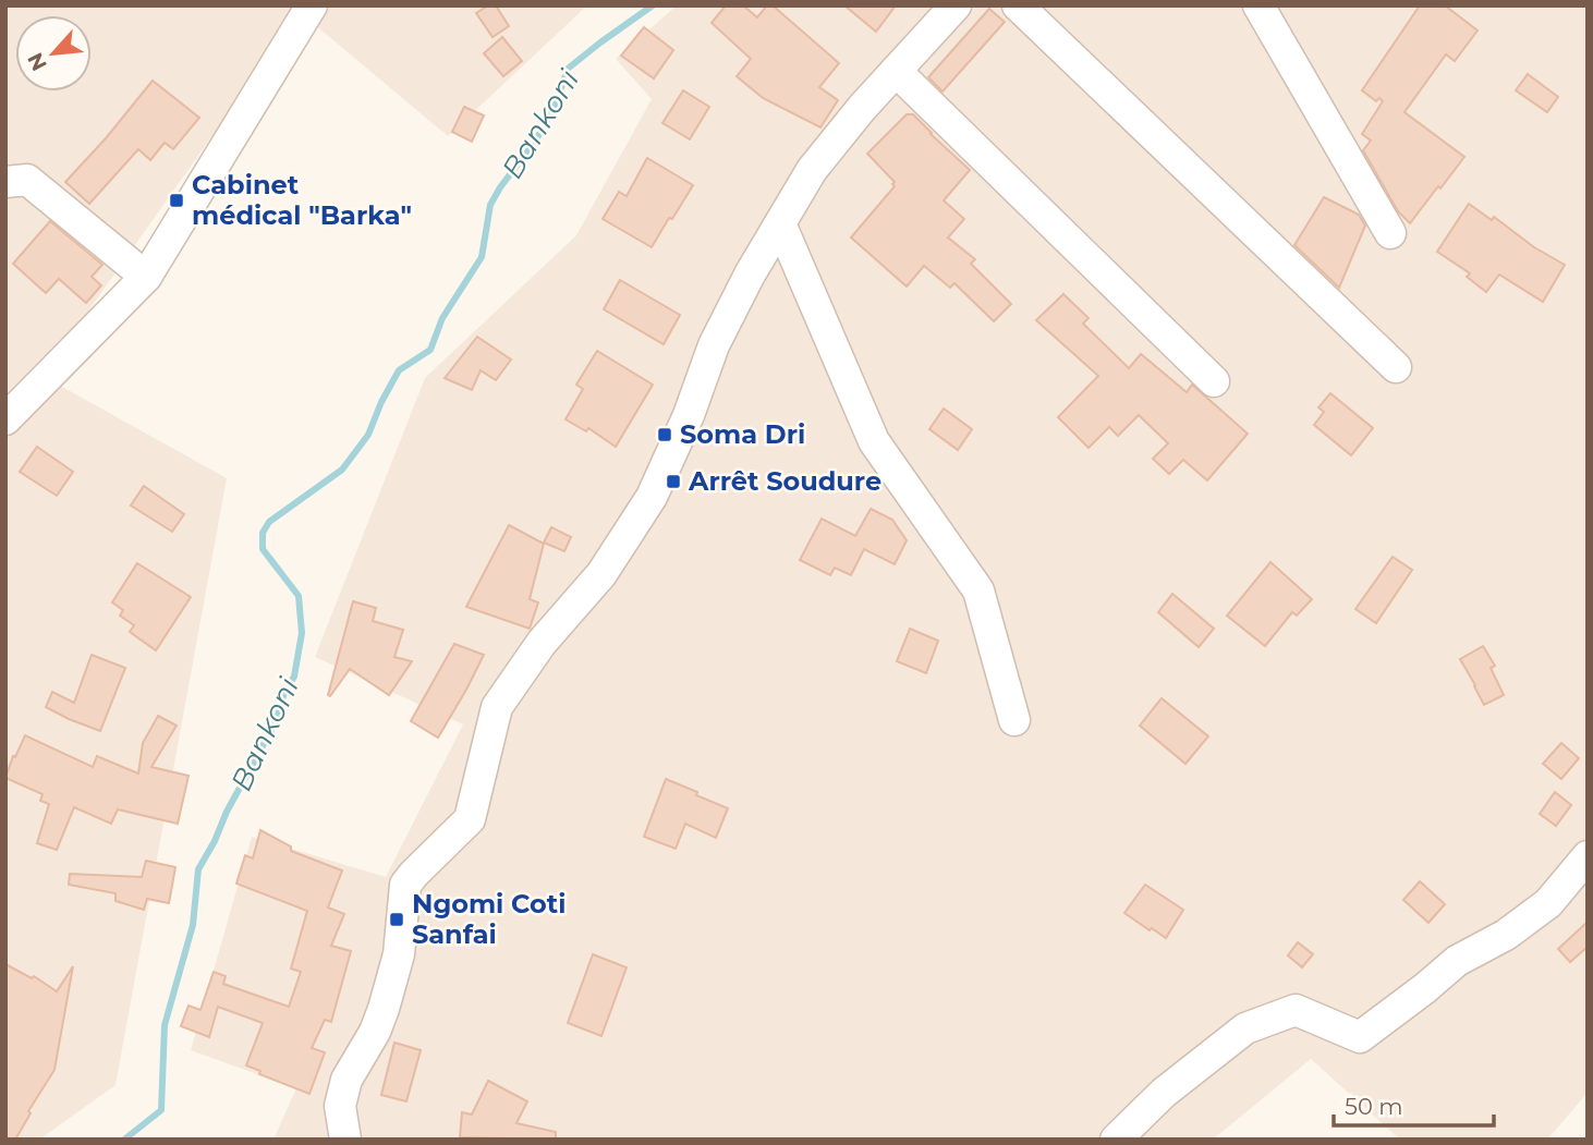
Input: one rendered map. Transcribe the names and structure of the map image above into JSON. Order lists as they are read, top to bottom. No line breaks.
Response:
{"water":["Bankoni"],"places":{"transit":["Cabinet médical \"Barka\"","Soma Dri","Arrêt Soudure","Ngomi Coti Sanfai"]},"scale_bar":"50 m","north":"bottom left"}
